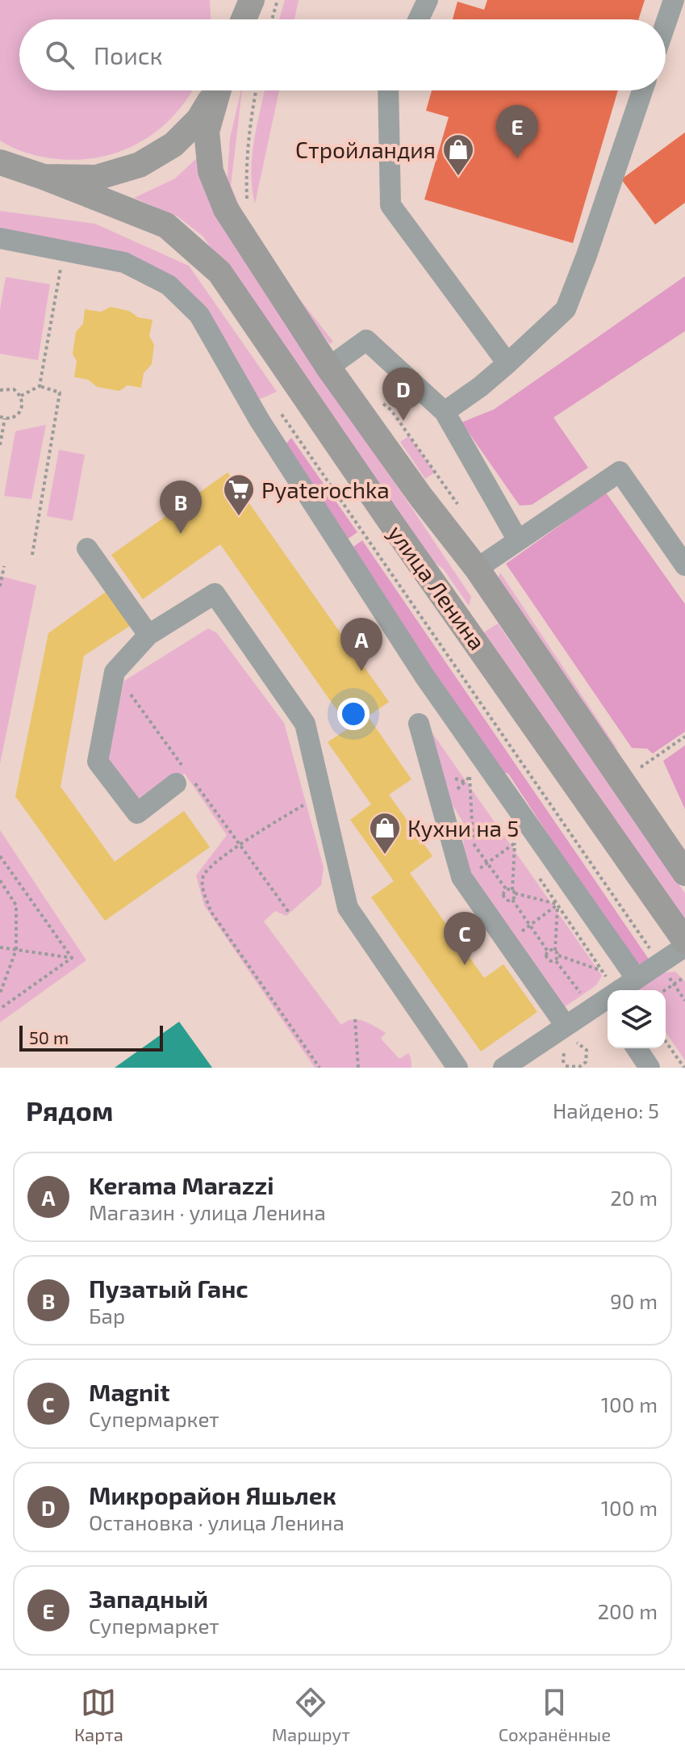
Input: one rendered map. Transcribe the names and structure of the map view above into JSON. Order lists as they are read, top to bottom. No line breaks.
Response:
{"streets":{"main road":["улица Ленина"]},"places":{"shop":["Стройландия","Кухни на 5"],"supermarket":["Pyaterochka"]},"scale_bar":"50 m","page":{"search":"Поиск","pins":["E","D","B","A","C"],"scale":"50 m","heading":["Рядом","Найдено: 5"],"list":[{"mark":"A","name":"Kerama Marazzi","note":"Магазин · улица Ленина","value":"20 m"},{"mark":"B","name":"Пузатый Ганс","note":"Бар","value":"90 m"},{"mark":"C","name":"Magnit","note":"Супермаркет","value":"100 m"},{"mark":"D","name":"Микрорайон Яшьлек","note":"Остановка · улица Ленина","value":"100 m"},{"mark":"E","name":"Западный","note":"Супермаркет","value":"200 m"}],"nav":["Карта","Маршрут","Сохранённые"]}}
